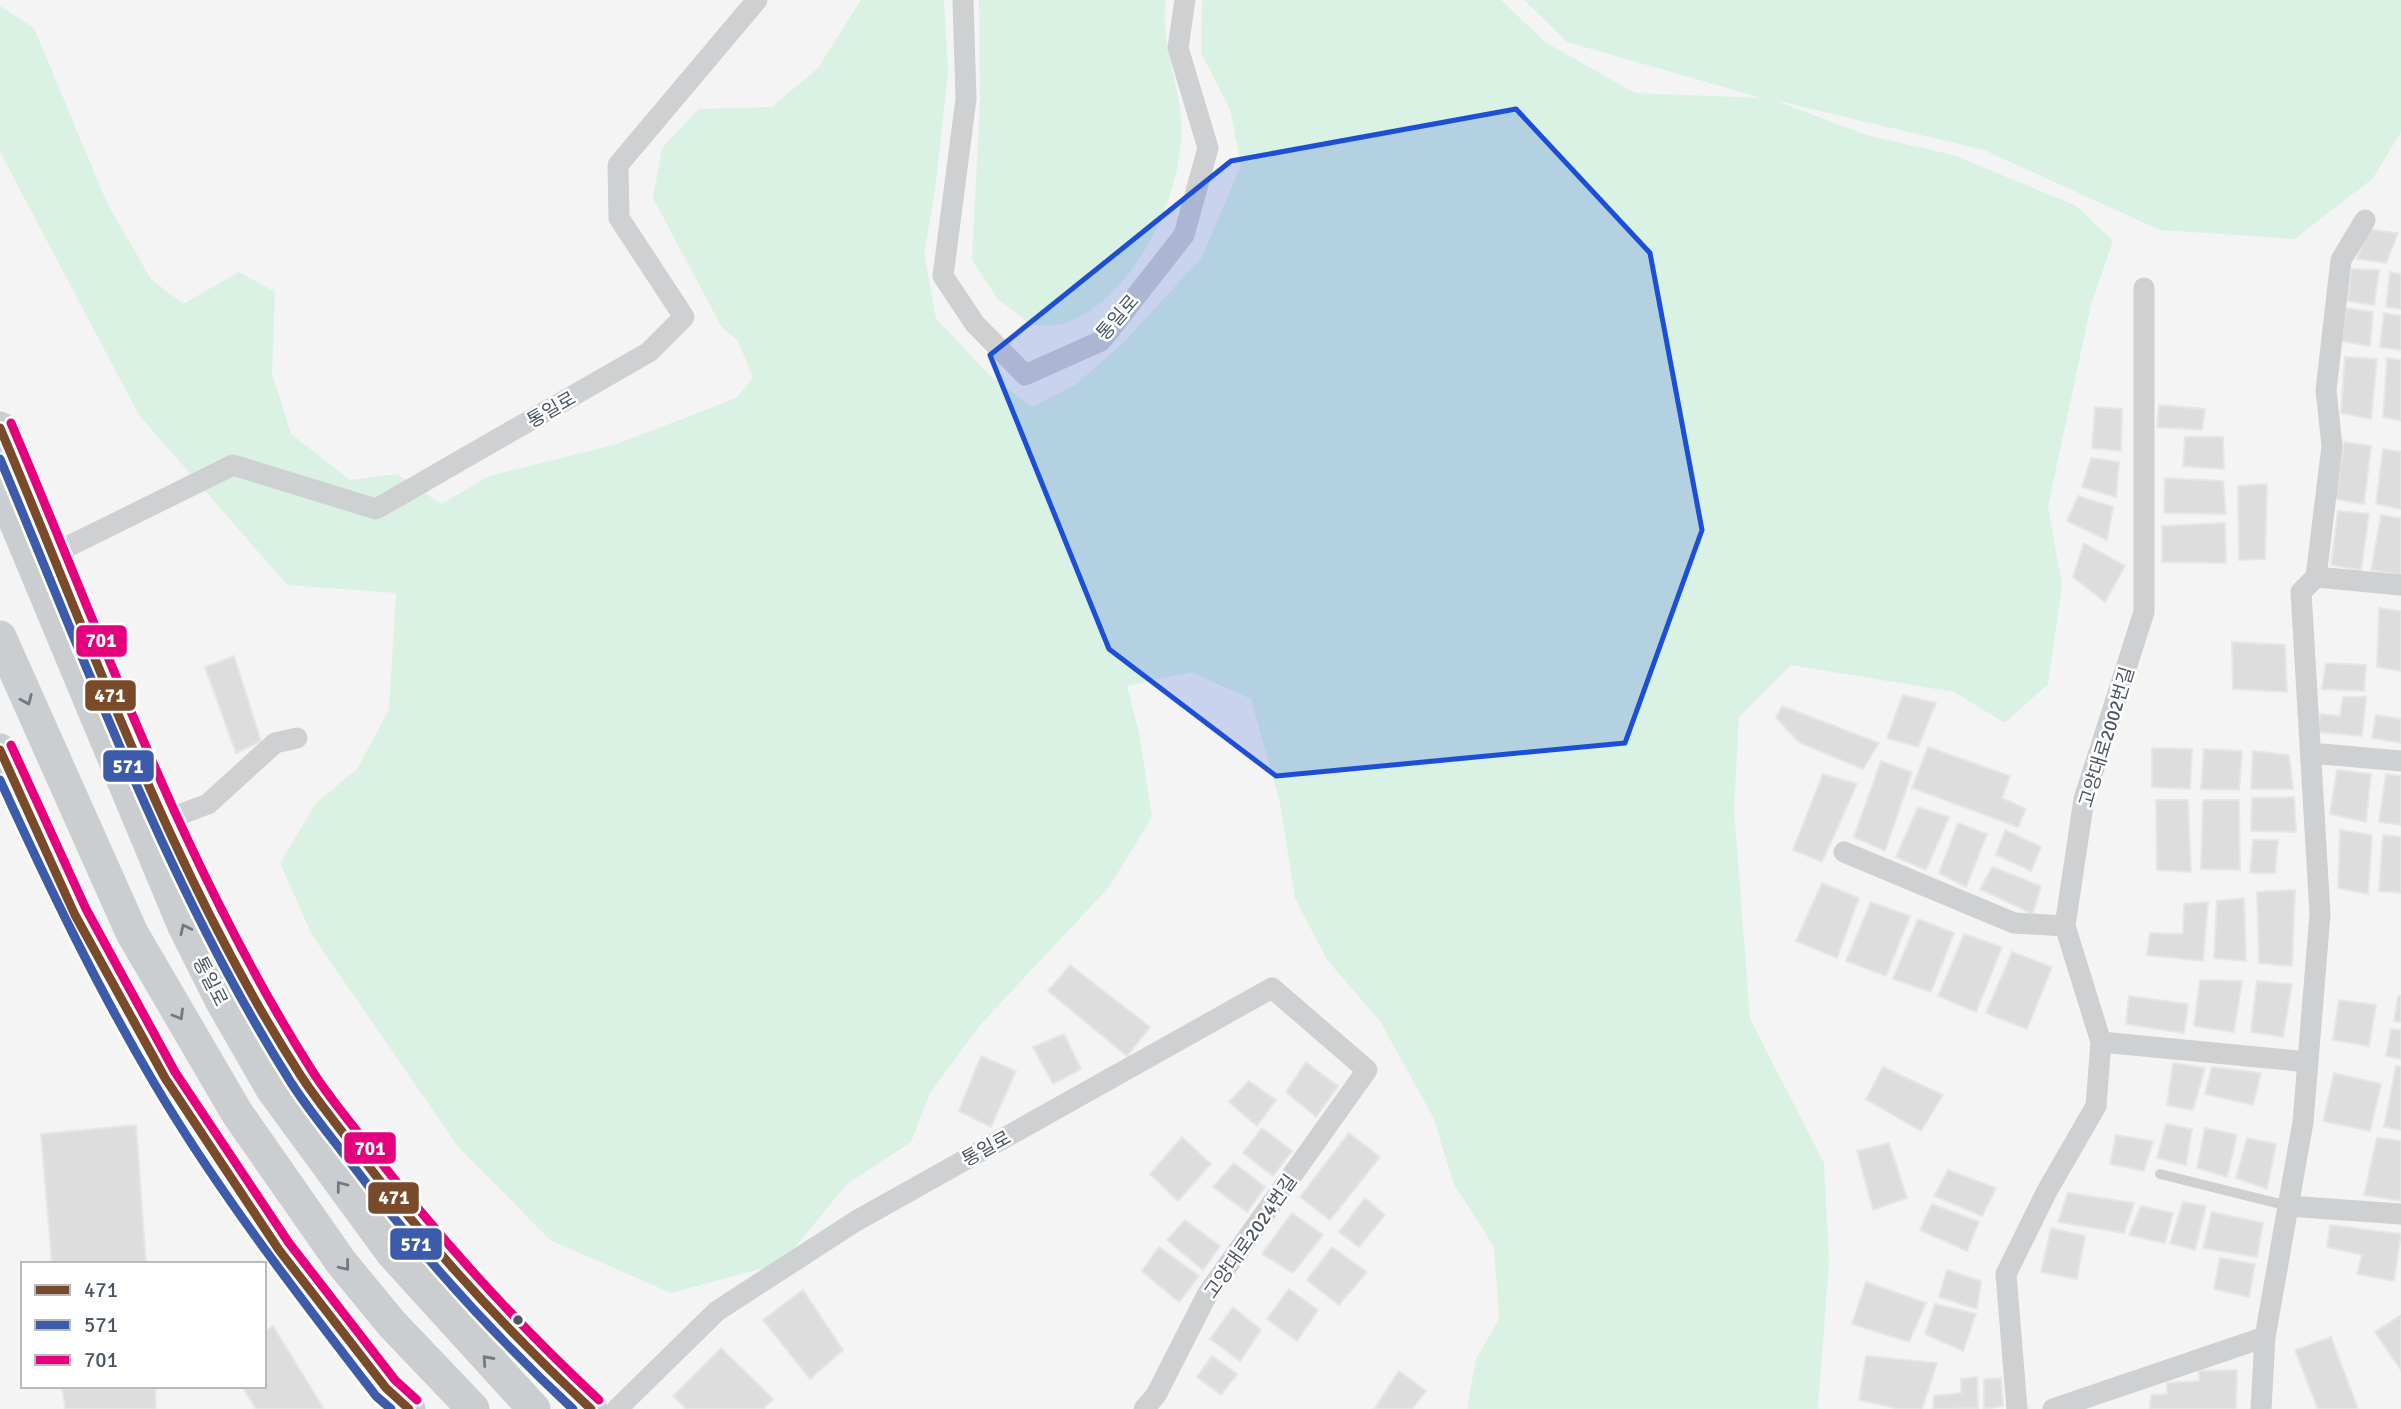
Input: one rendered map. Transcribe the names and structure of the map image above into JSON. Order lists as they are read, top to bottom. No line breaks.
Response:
{"streets":{"main road":["통일로"],"street":["고양대로2002번길","고양대로2024번길"]},"crossings":[["통일로","고양대로2024번길"]],"lines":["transit line 701","transit line 471","transit line 571"],"legend":["471","571","701"]}
